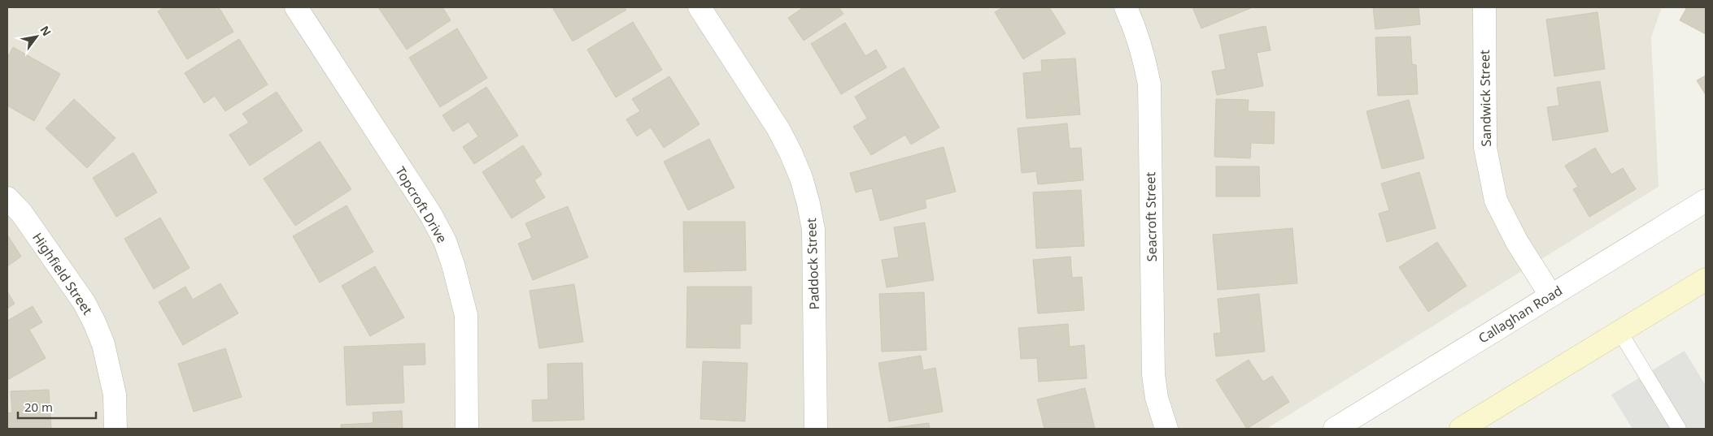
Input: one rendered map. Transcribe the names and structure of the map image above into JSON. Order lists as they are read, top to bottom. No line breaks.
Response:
{"streets":{"street":["Sandwick Street","Topcroft Drive","Seacroft Street","Paddock Street","Highfield Street","Callaghan Road"]},"crossings":[["Sandwick Street","Callaghan Road"]],"scale_bar":"20 m","north":"top right"}
